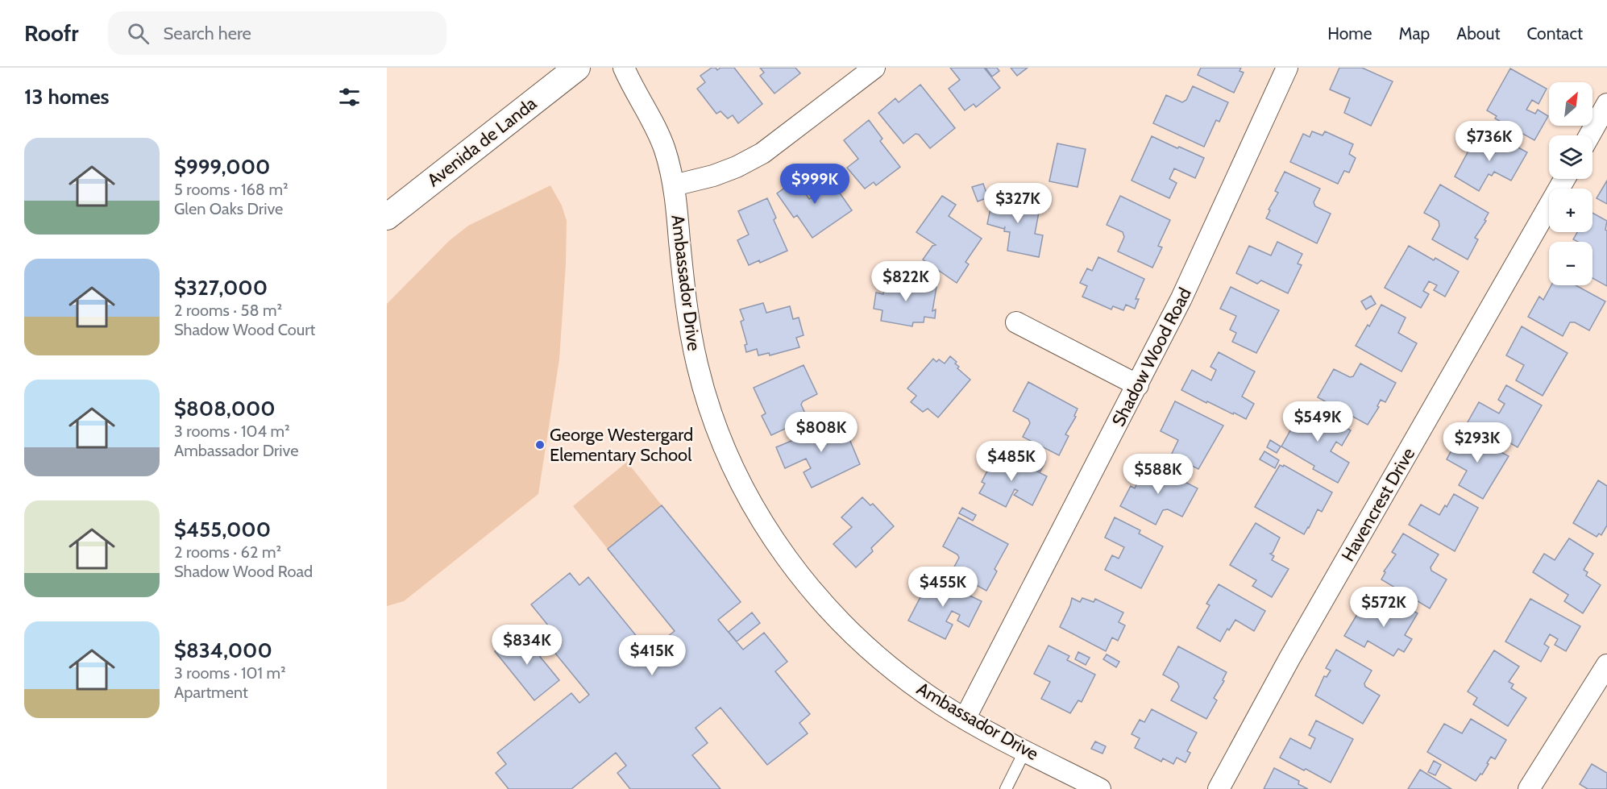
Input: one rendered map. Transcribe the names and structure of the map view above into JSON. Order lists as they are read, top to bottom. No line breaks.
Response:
{"streets":{"street":["Avenida de Landa","Ambassador Drive","Shadow Wood Road","Havencrest Drive"]},"crossings":[["Ambassador Drive","Shadow Wood Road"]],"places":["George Westergard Elementary School"],"north":"top right","page":{"header":"Roofr","search":"Search here","nav":["Home","Map","About","Contact"],"heading":"13 homes","map_buttons":["+","−"],"price":["$736K","$999K","$327K","$822K","$549K","$808K","$293K","$485K","$588K","$455K","$572K","$834K","$415K"],"list":[{"name":"$999,000","note":"5 rooms · 168 m² · Glen Oaks Drive"},{"name":"$327,000","note":"2 rooms · 58 m² · Shadow Wood Court"},{"name":"$808,000","note":"3 rooms · 104 m² · Ambassador Drive"},{"name":"$455,000","note":"2 rooms · 62 m² · Shadow Wood Road"},{"name":"$834,000","note":"3 rooms · 101 m² · Apartment"}]}}
